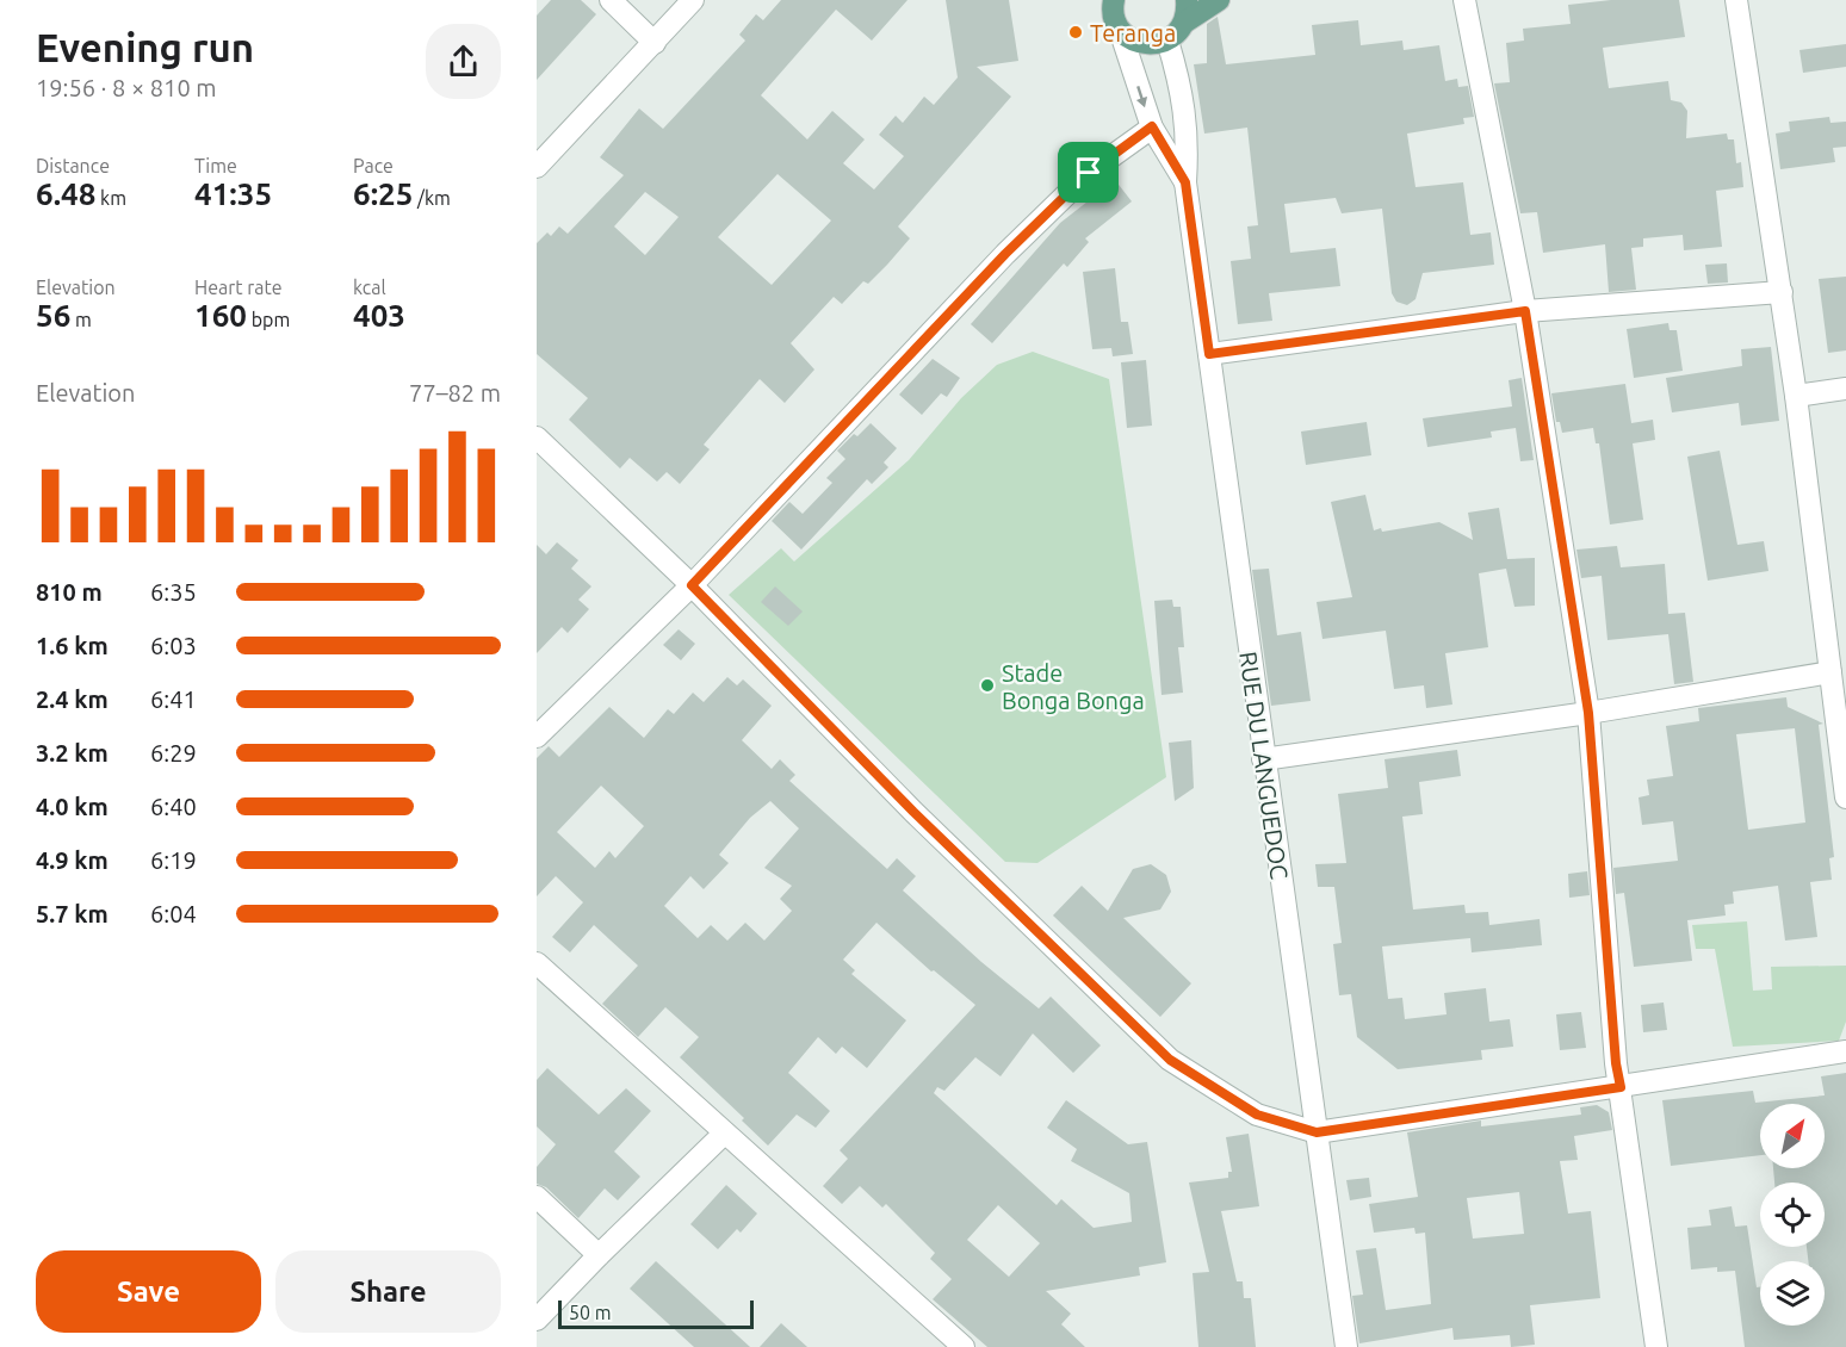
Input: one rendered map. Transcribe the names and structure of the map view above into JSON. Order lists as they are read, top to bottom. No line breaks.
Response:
{"streets":{"street":["RUE DU LANGUEDOC"]},"places":["Teranga","Stade Bonga Bonga"],"scale_bar":"50 m","north":"top right","page":{"heading":["Evening run","19:56 · 8 × 810 m"],"stats":[["Distance","6.48 km"],["Time","41:35"],["Pace","6:25 /km"],["Elevation","56 m"],["Heart rate","160 bpm"],["kcal","403"]],"chart":["Elevation","77–82 m"],"list":[{"name":"810 m","note":"6:35"},{"name":"1.6 km","note":"6:03"},{"name":"2.4 km","note":"6:41"},{"name":"3.2 km","note":"6:29"},{"name":"4.0 km","note":"6:40"},{"name":"4.9 km","note":"6:19"},{"name":"5.7 km","note":"6:04"}],"buttons":["Save","Share"],"scale":"50 m"}}
